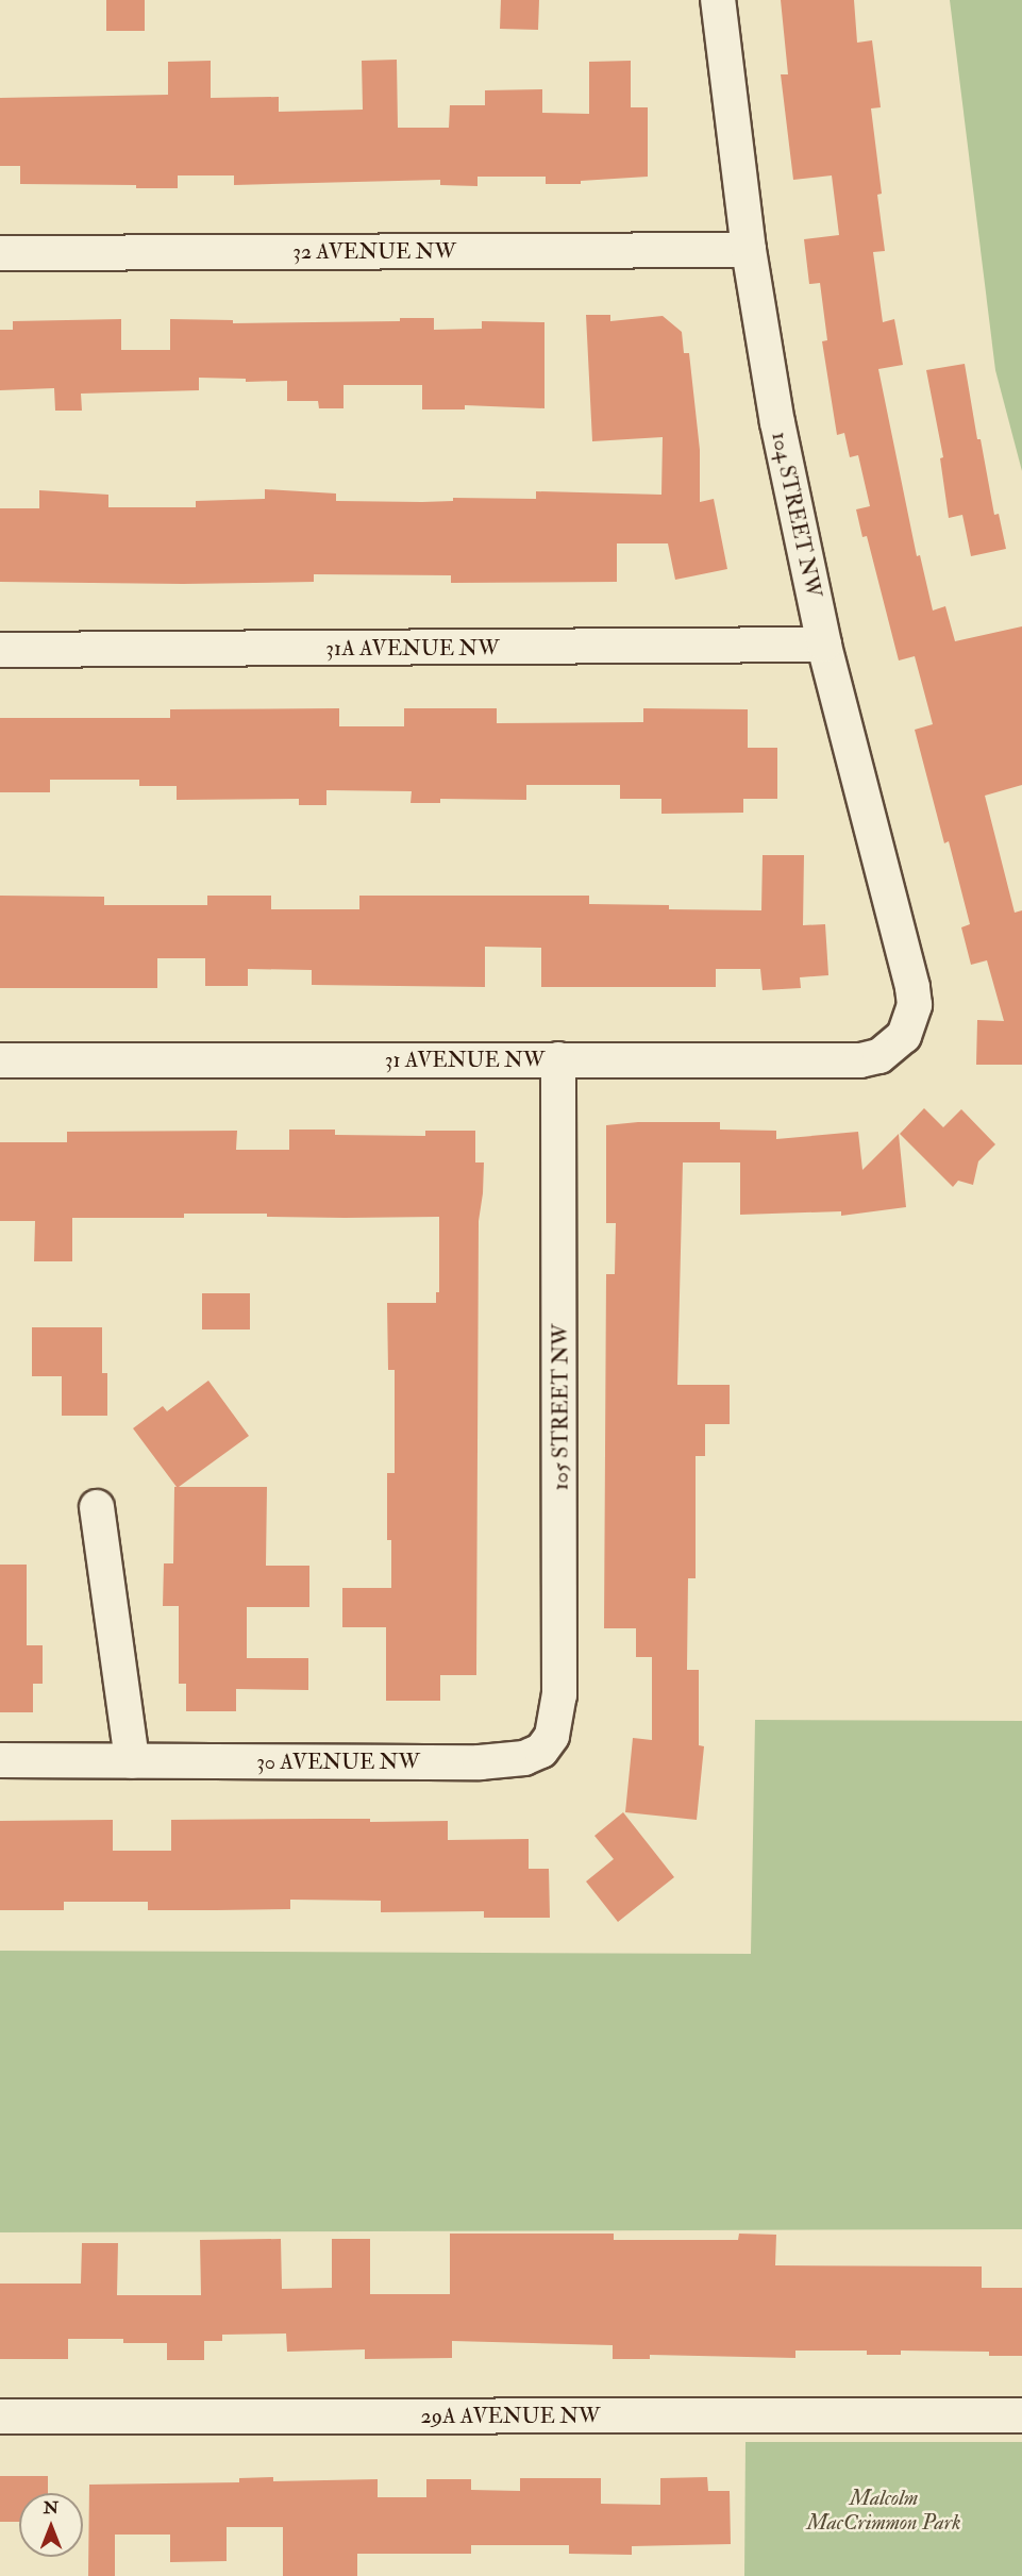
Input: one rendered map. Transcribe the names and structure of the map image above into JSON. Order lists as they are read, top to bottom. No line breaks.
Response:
{"streets":{"street":["32 AVENUE NW","104 STREET NW","31A AVENUE NW","31 AVENUE NW","105 STREET NW","30 AVENUE NW","29A AVENUE NW"]},"crossings":[["32 AVENUE NW","104 STREET NW"],["104 STREET NW","31A AVENUE NW"],["104 STREET NW","31 AVENUE NW"],["31 AVENUE NW","105 STREET NW"],["105 STREET NW","30 AVENUE NW"]],"parks":["Malcolm MacCrimmon Park"],"north":"top"}
